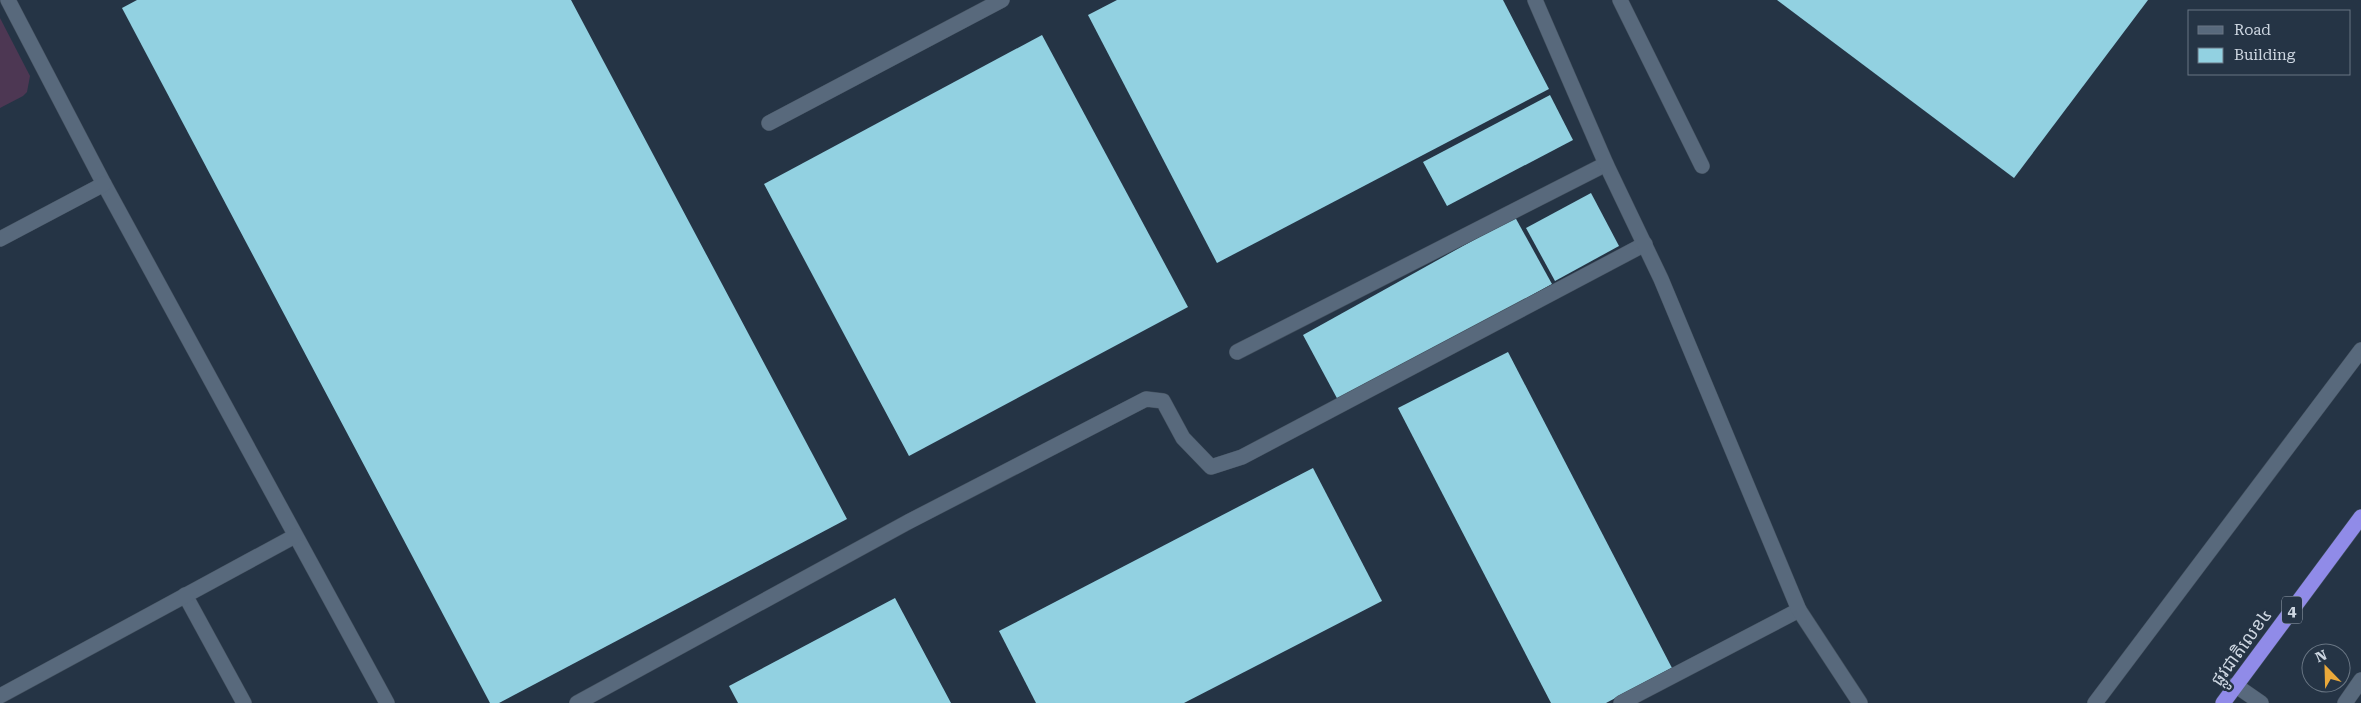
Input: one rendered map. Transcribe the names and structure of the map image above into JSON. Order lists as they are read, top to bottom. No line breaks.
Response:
{"streets":{"highway":["4","ផ្លូវជាតិលេខ៤"]},"legend":["Road","Building"],"north":"top left"}
